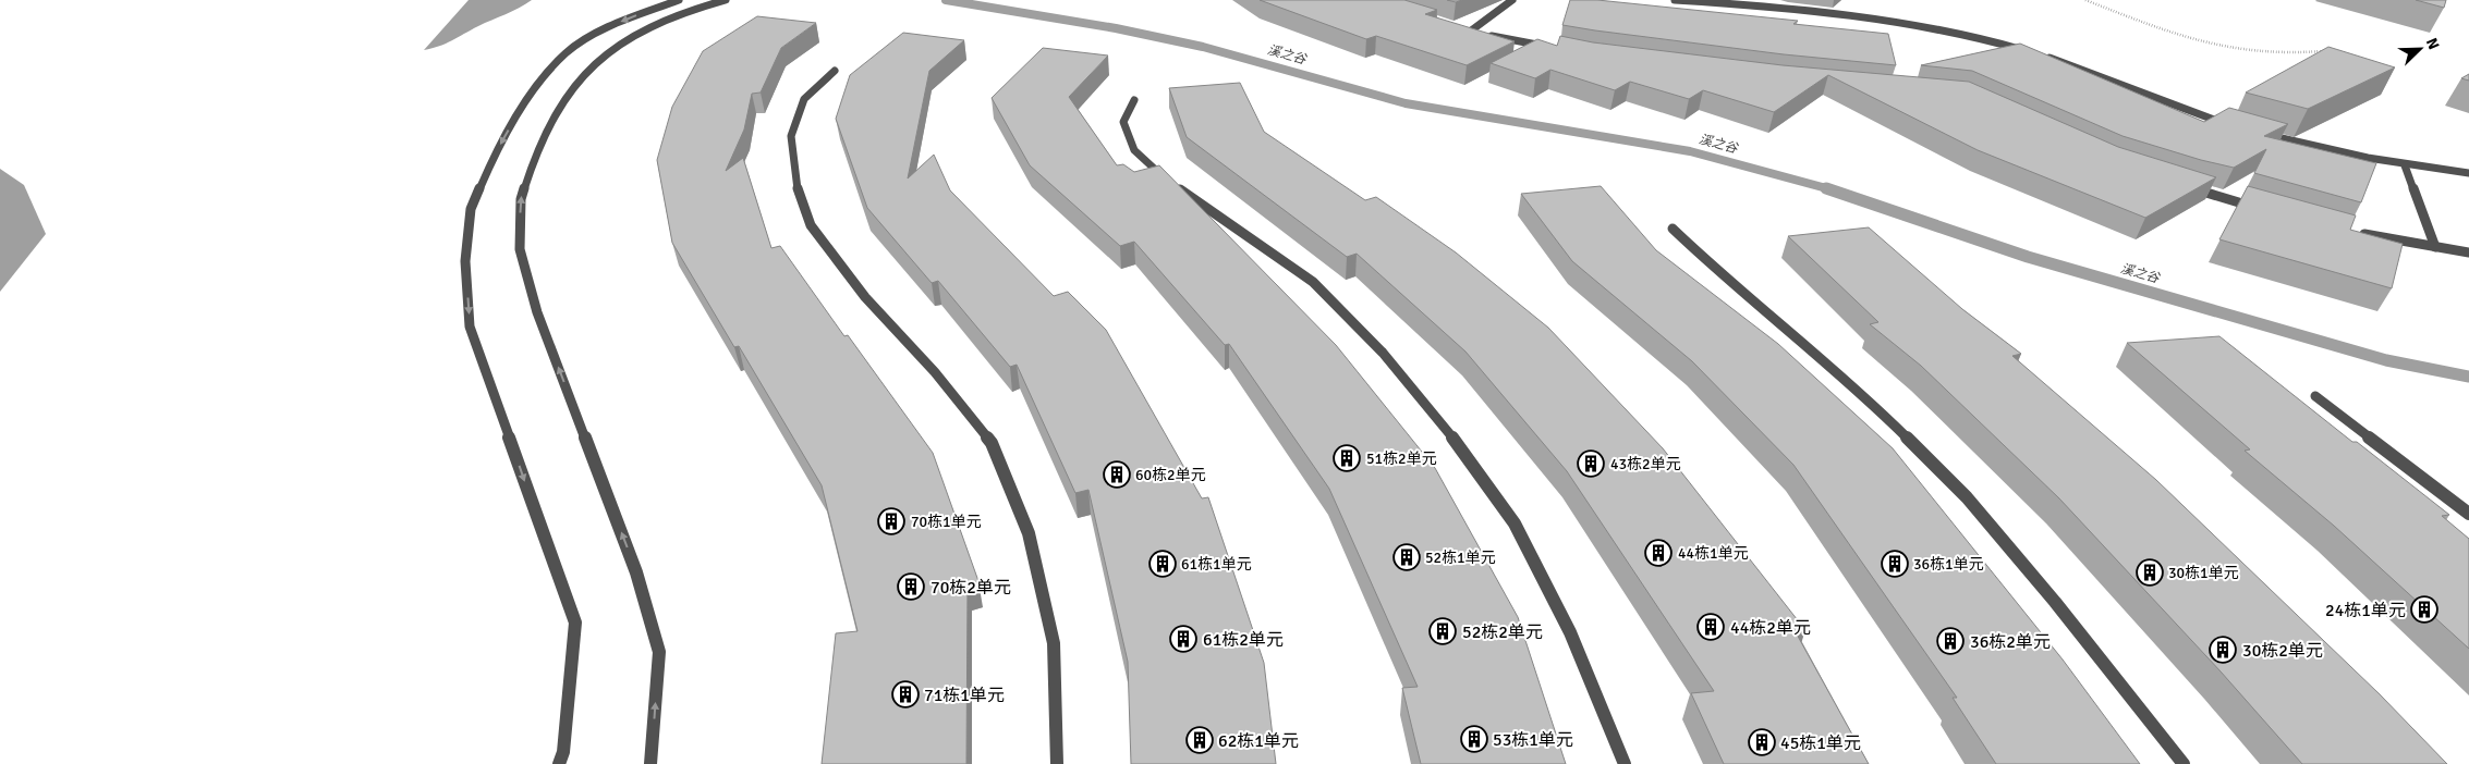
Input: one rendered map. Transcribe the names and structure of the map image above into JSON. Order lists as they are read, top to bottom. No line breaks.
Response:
{"water":["溪之谷"],"places":{"building":["51栋2单元","43栋2单元","60栋2单元","70栋1单元","44栋1单元","52栋1单元","61栋1单元","36栋1单元","30栋1单元","70栋2单元","24栋1单元","44栋2单元","52栋2单元","61栋2单元","36栋2单元","30栋2单元","71栋1单元","53栋1单元","62栋1单元","45栋1单元"]},"north":"top right"}
